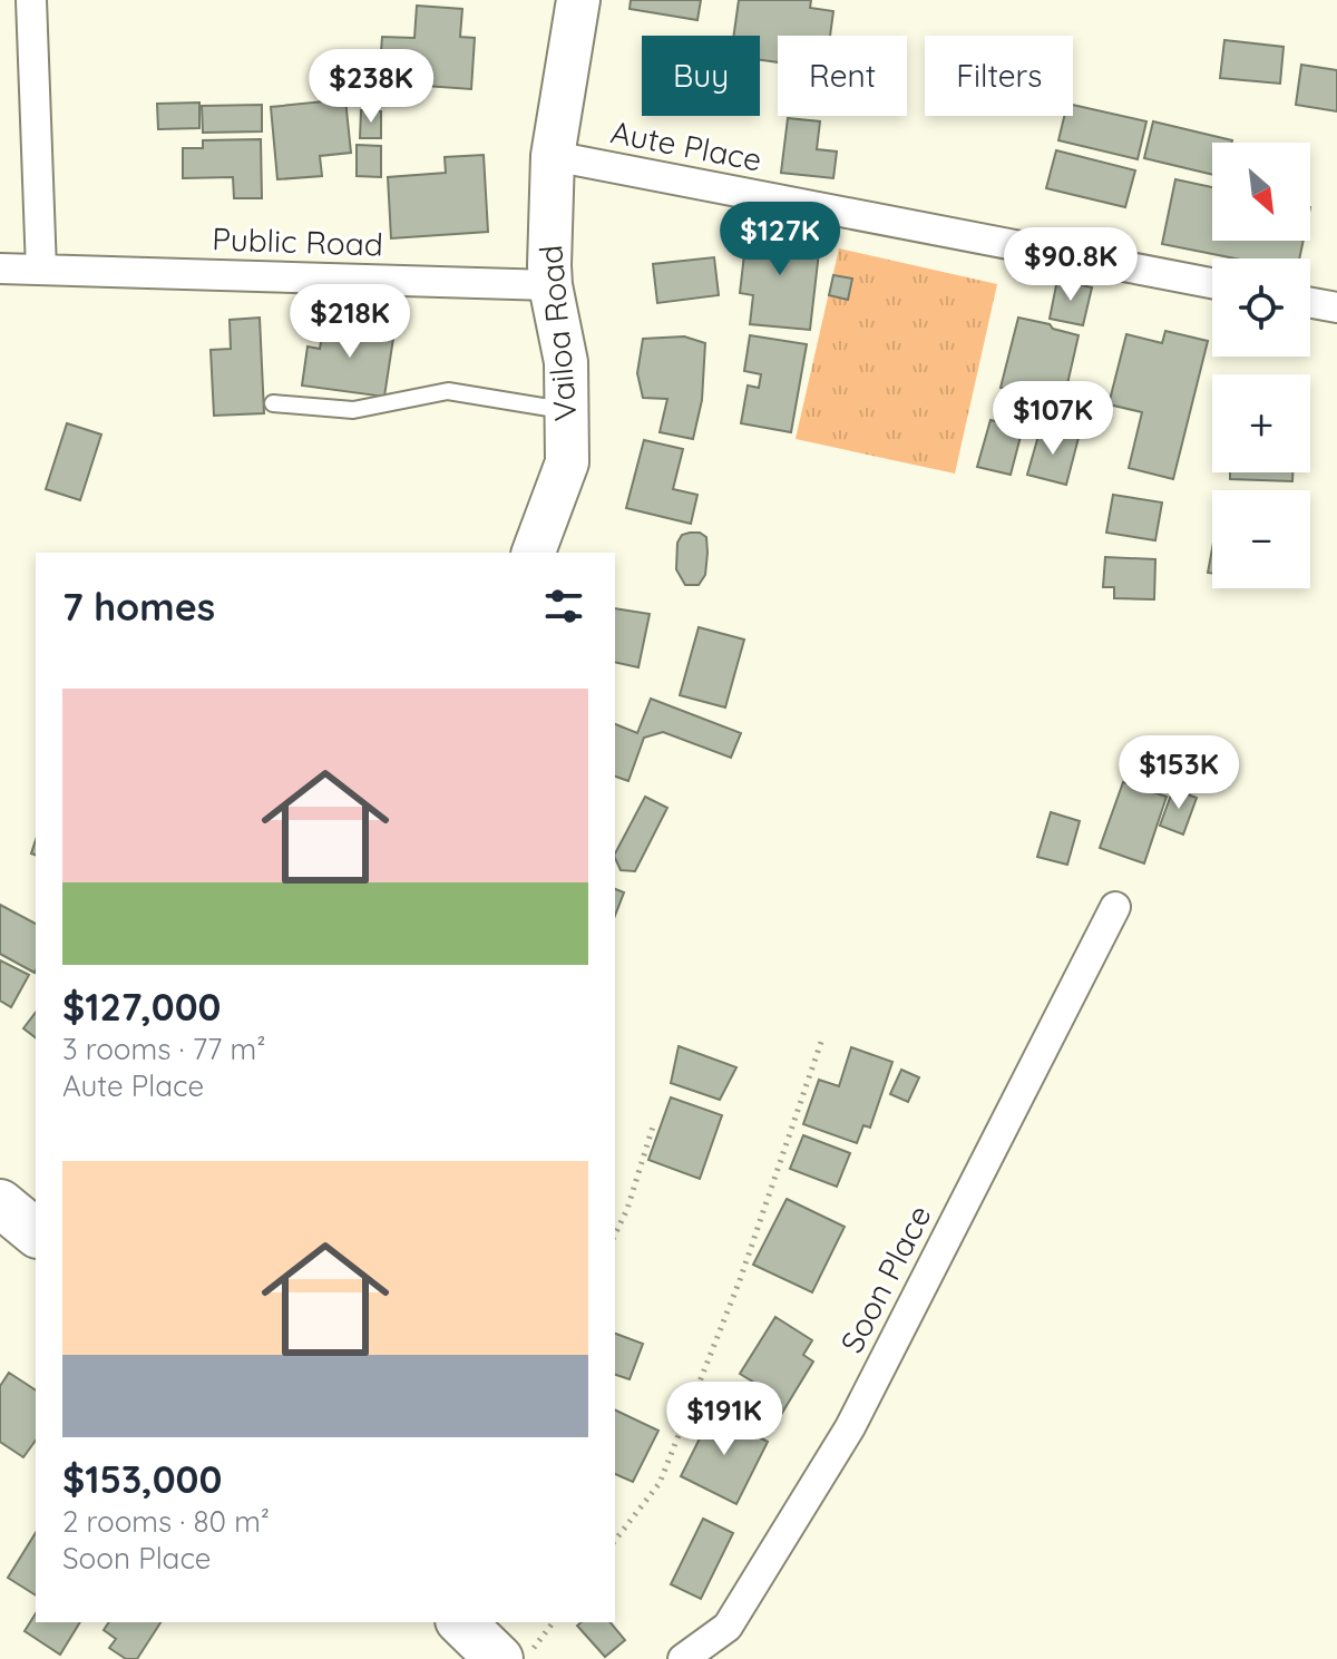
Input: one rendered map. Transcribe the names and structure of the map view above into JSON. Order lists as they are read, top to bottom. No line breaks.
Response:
{"streets":{"main road":["Vailoa Road"],"street":["Aute Place","Public Road","Soon Place"]},"crossings":[["Aute Place","Vailoa Road"],["Public Road","Vailoa Road"]],"north":"bottom right","page":{"chip":["Buy","Rent","Filters"],"price":["$238K","$127K","$90.8K","$218K","$107K","$153K","$191K"],"map_buttons":["+","−"],"heading":"7 homes","list":[{"name":"$127,000","note":"3 rooms · 77 m² · Aute Place"},{"name":"$153,000","note":"2 rooms · 80 m² · Soon Place"}]}}
